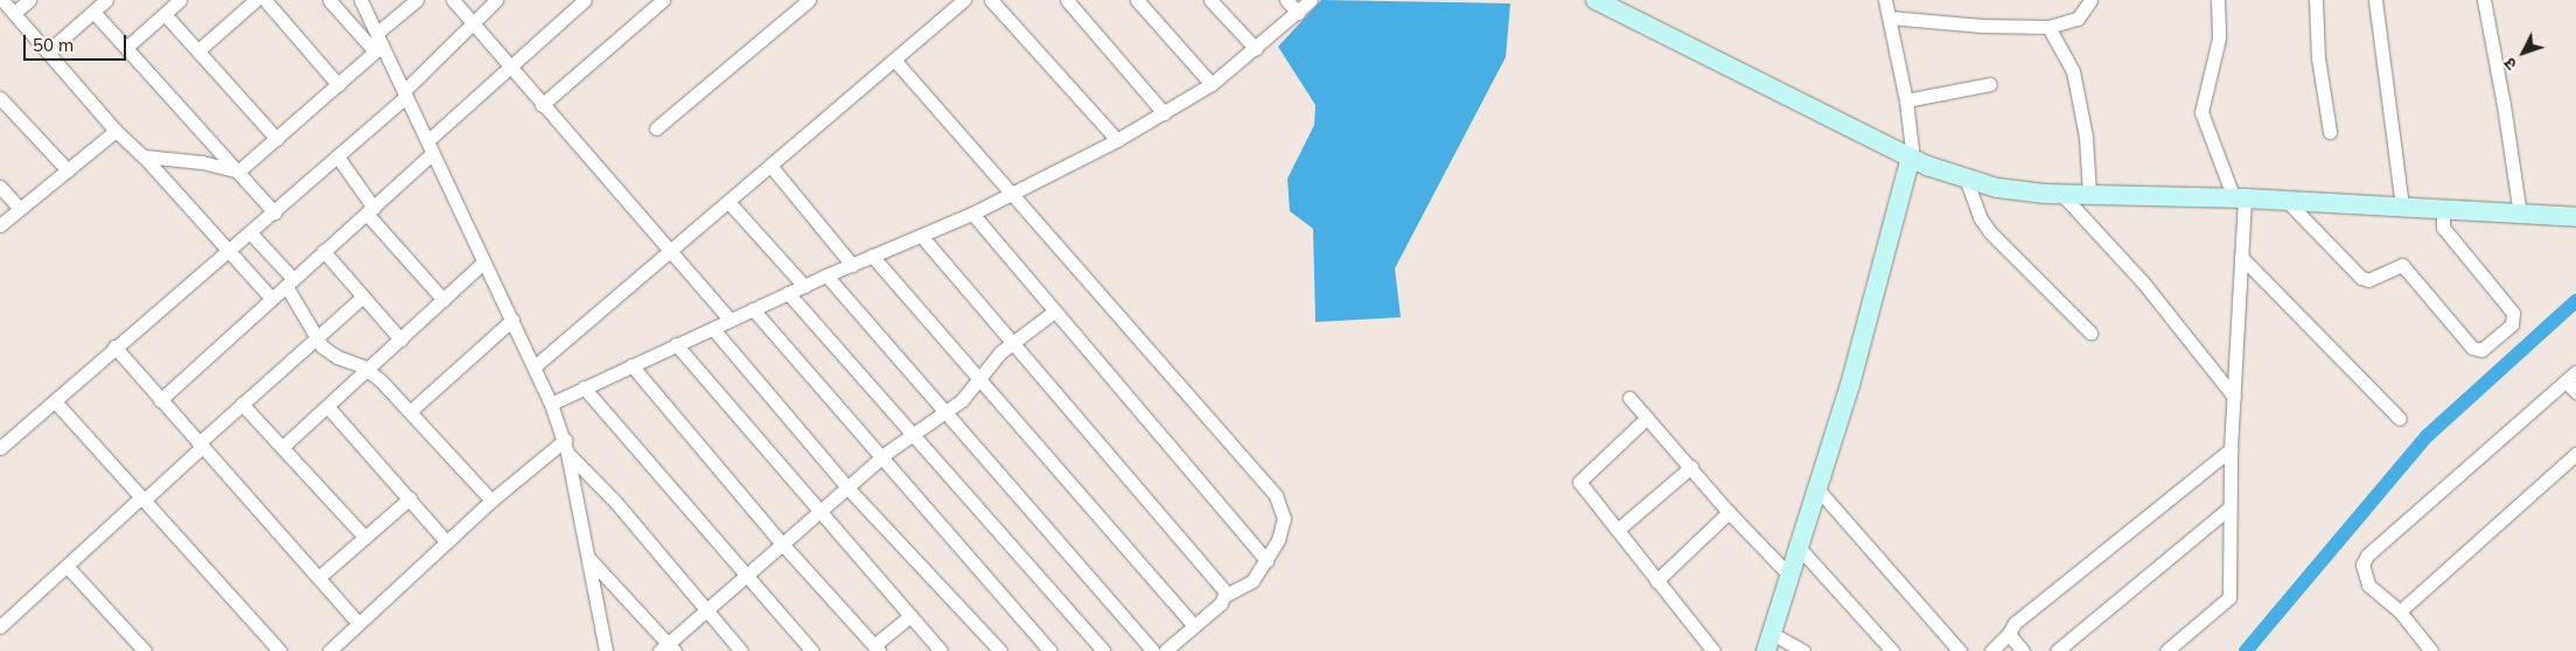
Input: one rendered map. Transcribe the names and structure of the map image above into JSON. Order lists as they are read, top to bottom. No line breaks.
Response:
{"scale_bar":"50 m","north":"bottom left"}
